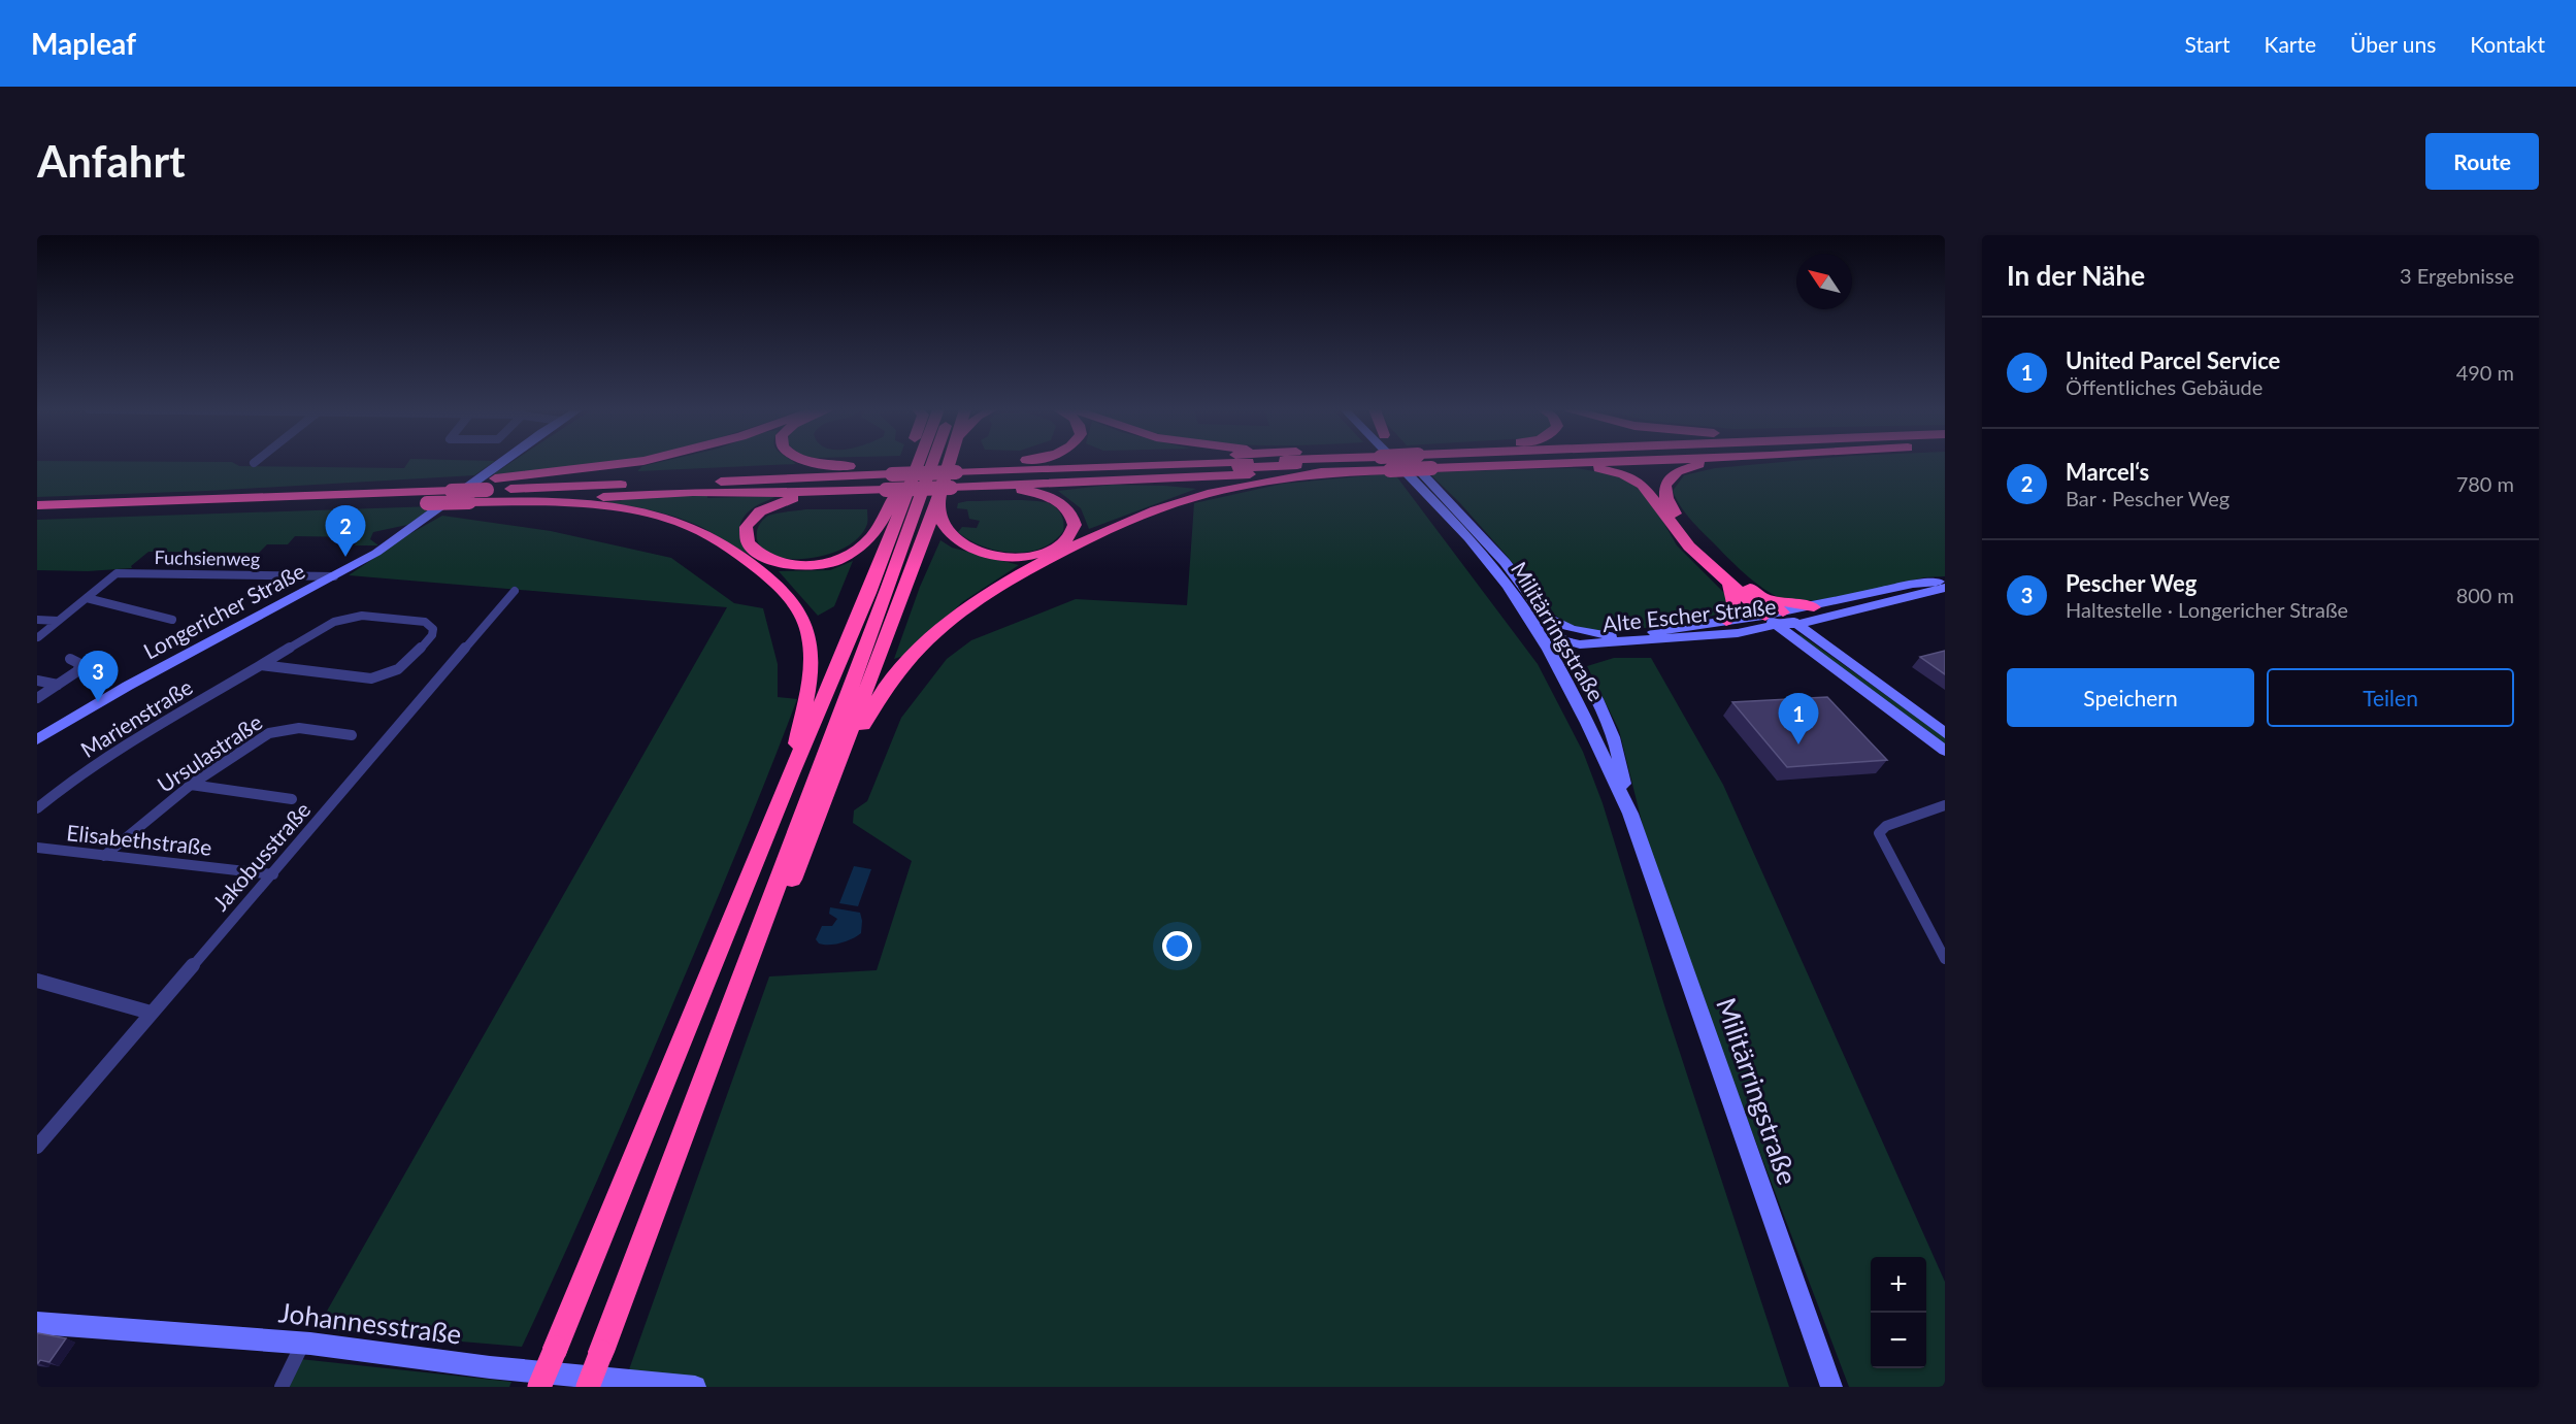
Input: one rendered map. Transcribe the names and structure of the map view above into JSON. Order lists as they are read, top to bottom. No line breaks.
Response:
{"streets":{"main road":["Longericher Straße","Alte Escher Straße","Militärringstraße","Johannesstraße"],"street":["Fuchsienweg","Marienstraße","Ursulastraße","Elisabethstraße","Jakobusstraße"]},"crossings":[["Fuchsienweg","Longericher Straße"],["Alte Escher Straße","Militärringstraße"],["Ursulastraße","Elisabethstraße"],["Elisabethstraße","Jakobusstraße"]],"north":"top left","page":{"header":"Mapleaf","nav":["Start","Karte","Über uns","Kontakt"],"buttons":["Route",["Speichern","Teilen"]],"title":"Anfahrt","heading":["In der Nähe","3 Ergebnisse"],"list":[{"mark":"1","name":"United Parcel Service","note":"Öffentliches Gebäude","value":"490 m"},{"mark":"2","name":"Marcel‘s","note":"Bar · Pescher Weg","value":"780 m"},{"mark":"3","name":"Pescher Weg","note":"Haltestelle · Longericher Straße","value":"800 m"}],"pins":["2","3","1"],"map_buttons":["+","−"]}}
